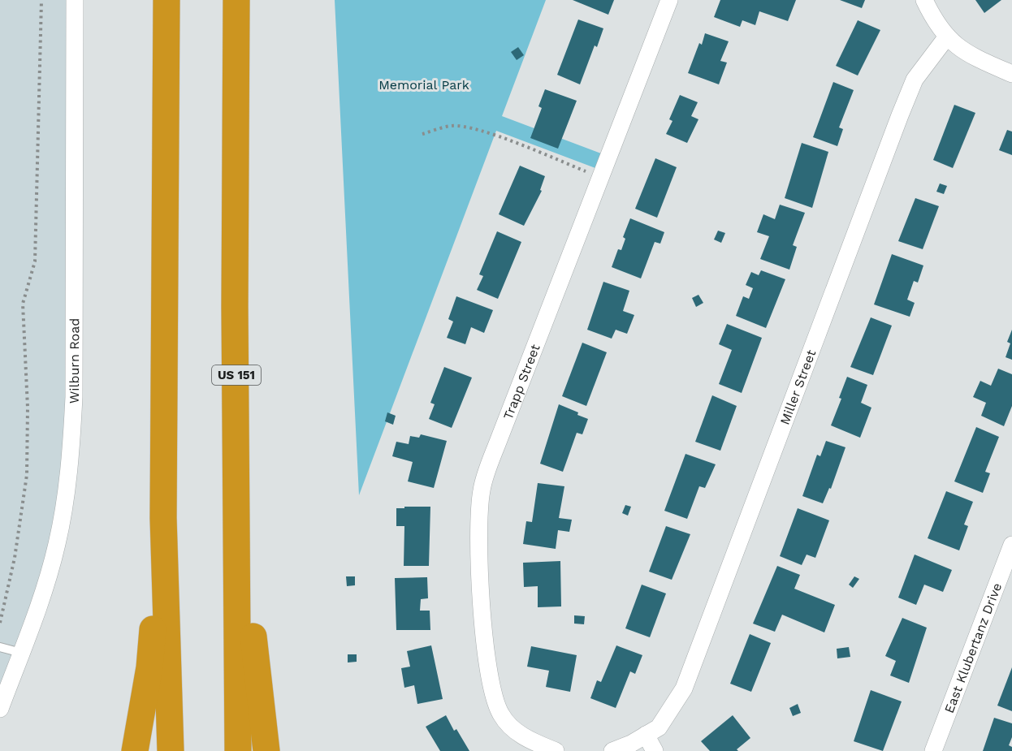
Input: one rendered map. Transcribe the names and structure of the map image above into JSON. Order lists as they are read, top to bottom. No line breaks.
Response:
{"streets":{"highway":["US 151"],"street":["Wilburn Road","Trapp Street","Miller Street","East Klubertanz Drive"]},"parks":["Memorial Park"]}
